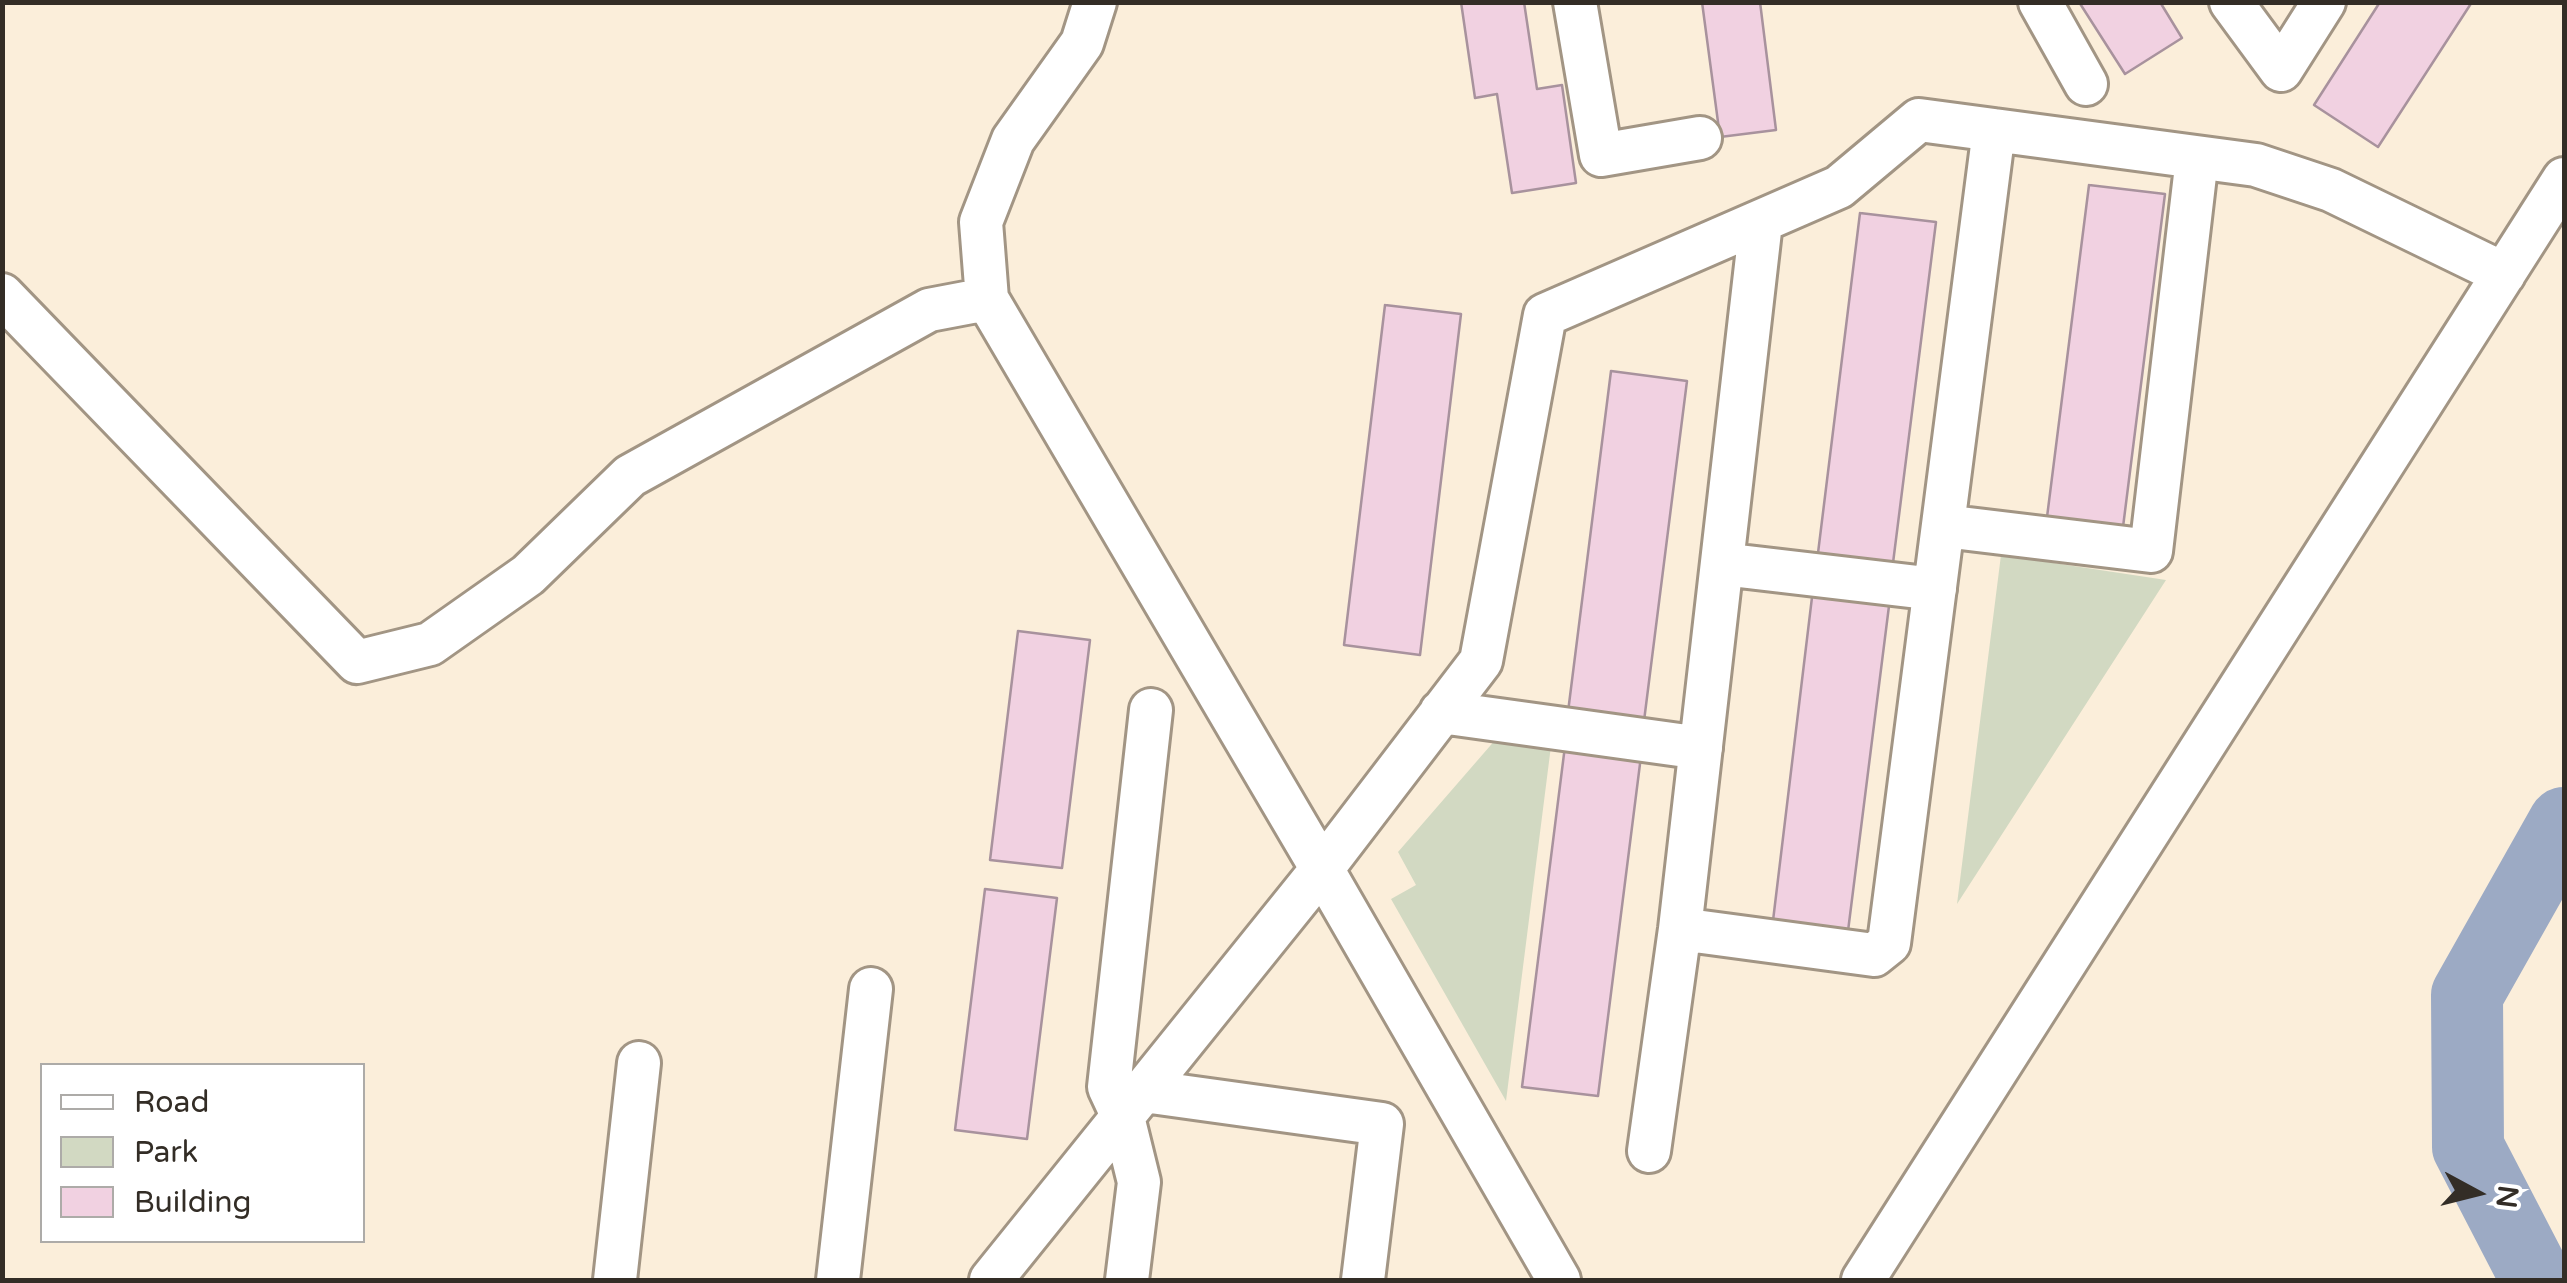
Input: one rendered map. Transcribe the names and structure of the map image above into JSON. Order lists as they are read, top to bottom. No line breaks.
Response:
{"legend":["Road","Park","Building"],"north":"right"}
